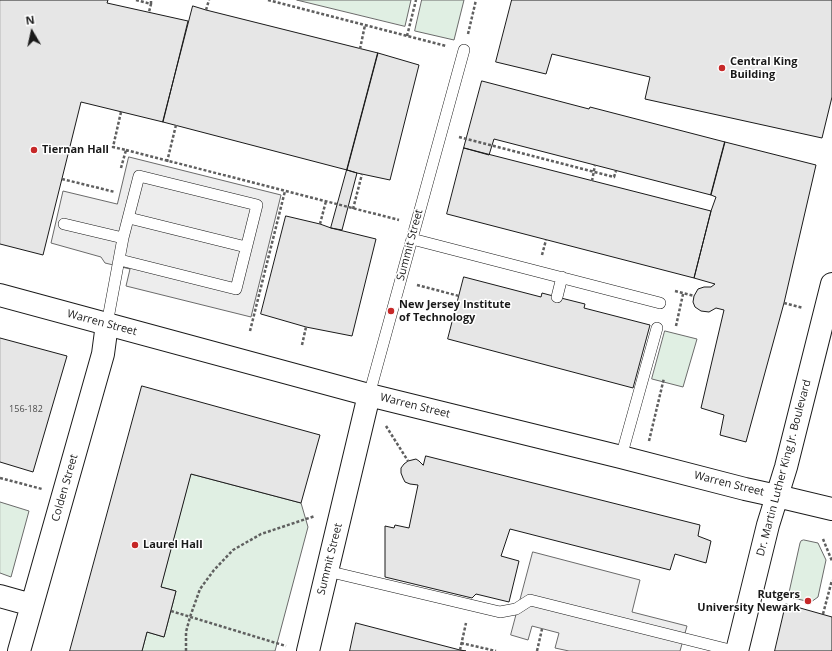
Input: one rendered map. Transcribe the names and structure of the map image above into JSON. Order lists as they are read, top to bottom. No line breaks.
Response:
{"streets":{"street":["Summit Street","Warren Street","Dr. Martin Luther King Jr. Boulevard","Colden Street"]},"crossings":[["Summit Street","Warren Street"],["Warren Street","Dr. Martin Luther King Jr. Boulevard"],["Warren Street","Colden Street"]],"places":["Central King Building","Tiernan Hall","New Jersey Institute of Technology","Laurel Hall","Rutgers University Newark"],"house_numbers":["156-182"],"north":"top"}
